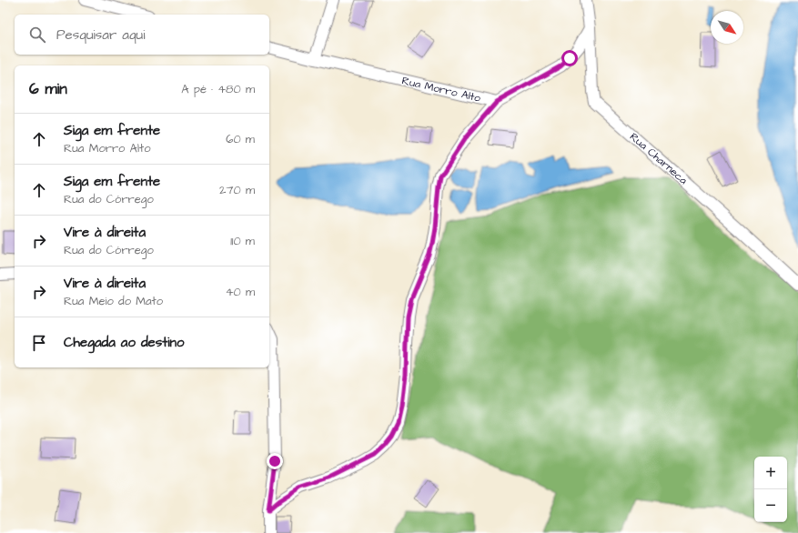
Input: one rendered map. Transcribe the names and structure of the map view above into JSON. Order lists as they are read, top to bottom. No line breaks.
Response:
{"streets":{"street":["Rua Morro Alto","Rua Charneca"]},"north":"bottom right","page":{"search":"Pesquisar aqui","heading":["6 min","A pé · 480 m"],"list":[["Siga em frente","Rua Morro Alto","60 m"],["Siga em frente","Rua do Córrego","270 m"],["Vire à direita","Rua do Córrego","110 m"],["Vire à direita","Rua Meio do Mato","40 m"],"Chegada ao destino"],"map_buttons":["+","−"]}}
